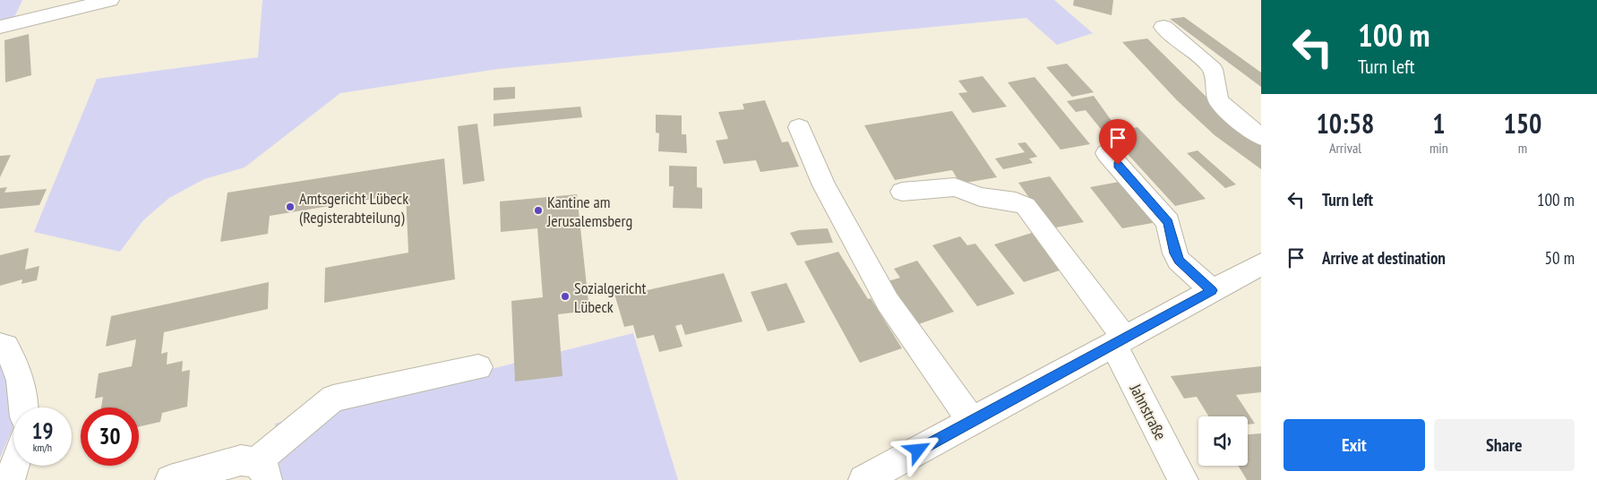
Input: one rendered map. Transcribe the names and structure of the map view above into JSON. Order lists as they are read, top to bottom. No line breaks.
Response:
{"streets":{"street":["Jahnstraße"]},"places":["Amtsgericht Lübeck (Registerabteilung)","Kantine am Jerusalemsberg","Sozialgericht Lübeck"],"page":{"turn":["100 m","Turn left"],"eta":["10:58","Arrival","1","min","150","m"],"list":[{"name":"Turn left","value":"100 m"},{"name":"Arrive at destination","value":"50 m"}],"speed":"19 km/h","limit":"30","buttons":["Exit","Share"]}}
